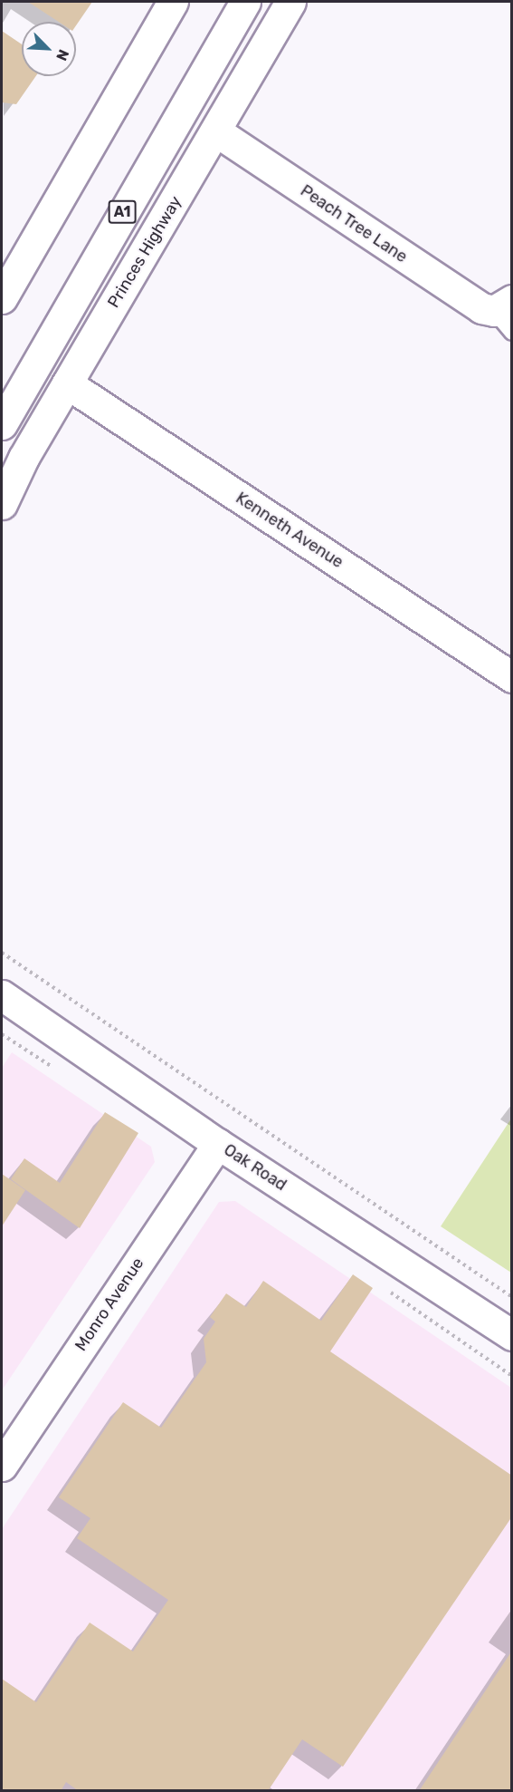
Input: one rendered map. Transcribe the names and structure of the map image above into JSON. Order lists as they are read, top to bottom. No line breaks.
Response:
{"streets":{"main road":["A1","Peach Tree Lane","Princes Highway","Kenneth Avenue","Oak Road","Monro Avenue"]},"crossings":[["Peach Tree Lane","Princes Highway"],["Princes Highway","Kenneth Avenue"],["Oak Road","Monro Avenue"]],"north":"bottom right"}
